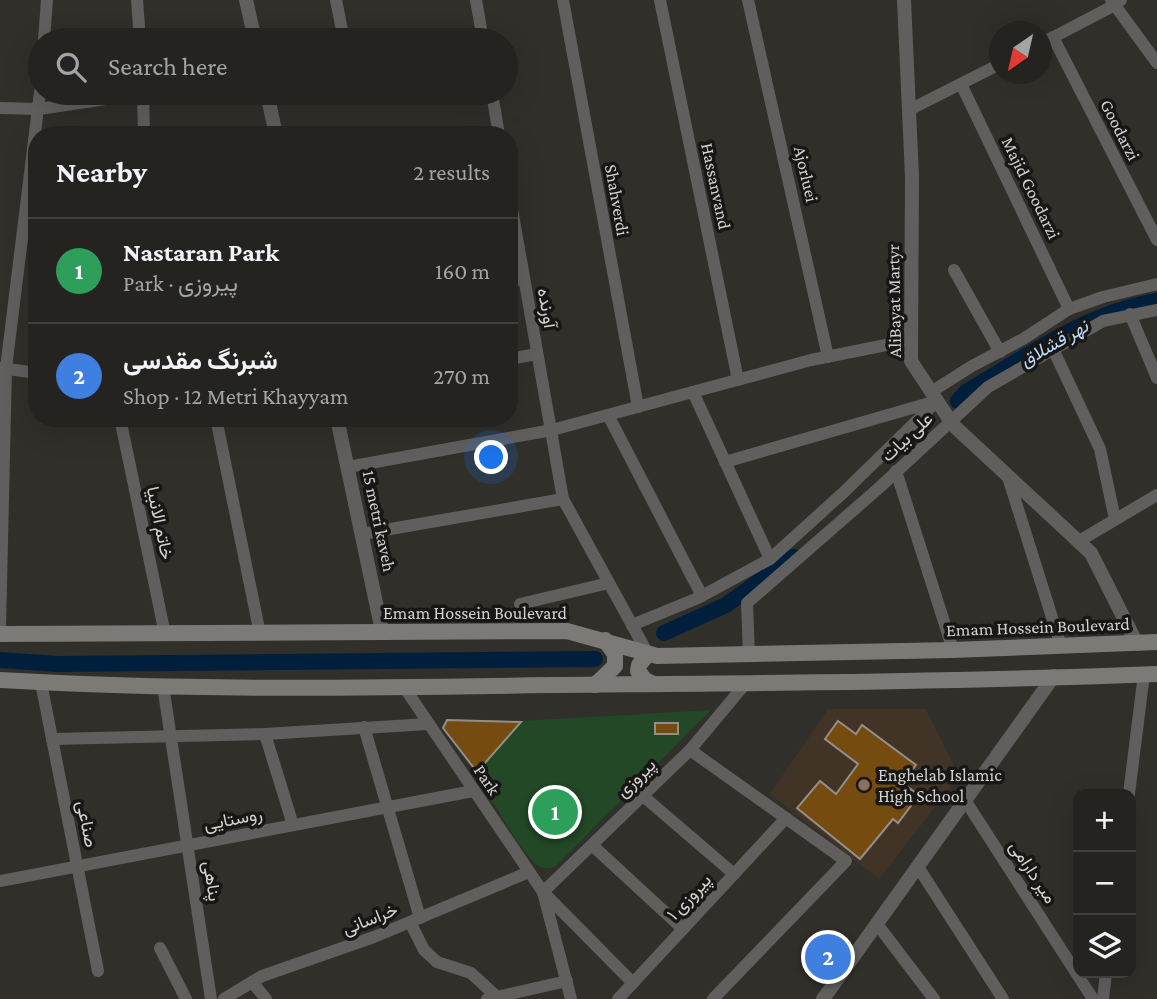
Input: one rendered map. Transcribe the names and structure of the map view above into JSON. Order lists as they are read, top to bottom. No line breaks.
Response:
{"streets":{"main road":["Emam Hossein Boulevard"],"street":["Goodarzi","Ajorluei","Hassanvand","Majid Goodarzi","Shahverdi","AliBayat Martyr","آورنده","علی بیات","15 metri kaveh","خاتم الانبیا","پیروزی","Park","روستایی","صناعی","میر دارامی","پناهی","پیروزی ۱","خراسانی"]},"crossings":[["AliBayat Martyr","علی بیات"],["AliBayat Martyr","Emam Hossein Boulevard"],["آورنده","علی بیات"],["آورنده","Emam Hossein Boulevard"],["علی بیات","Emam Hossein Boulevard"],["15 metri kaveh","Emam Hossein Boulevard"],["خاتم الانبیا","Emam Hossein Boulevard"],["پیروزی","Park"],["Park","روستایی"],["Park","خراسانی"],["روستایی","صناعی"],["روستایی","پناهی"]],"water":["نهر قشلاق"],"places":["Enghelab Islamic High School"],"north":"bottom left","page":{"search":"Search here","heading":["Nearby","2 results"],"list":[{"mark":"1","name":"Nastaran Park","note":"Park · پیروزی","value":"160 m"},{"mark":"2","name":"شبرنگ مقدسی","note":"Shop · 12 Metri Khayyam","value":"270 m"}],"pins":["1","2"],"map_buttons":["+","−"]}}
